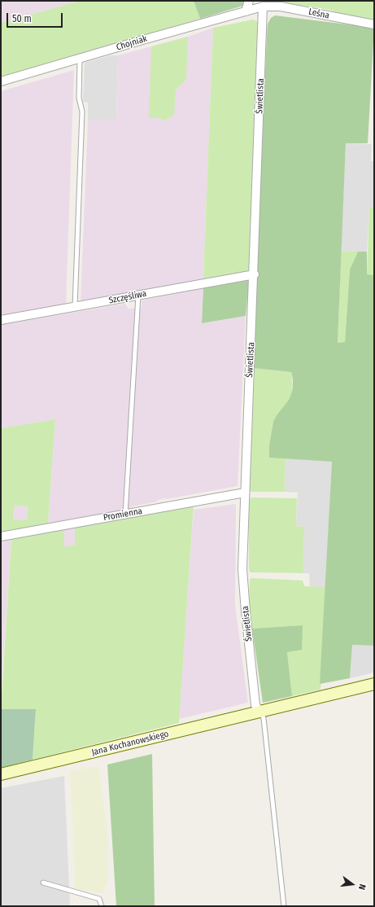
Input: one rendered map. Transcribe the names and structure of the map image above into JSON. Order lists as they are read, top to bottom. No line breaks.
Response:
{"streets":{"street":["Leśna","Chojniak","Świetlista","Szczęśliwa","Promienna","Jana Kochanowskiego"]},"crossings":[["Leśna","Chojniak"],["Leśna","Świetlista"],["Chojniak","Świetlista"],["Świetlista","Szczęśliwa"],["Świetlista","Promienna"],["Świetlista","Jana Kochanowskiego"]],"scale_bar":"50 m","north":"right"}
